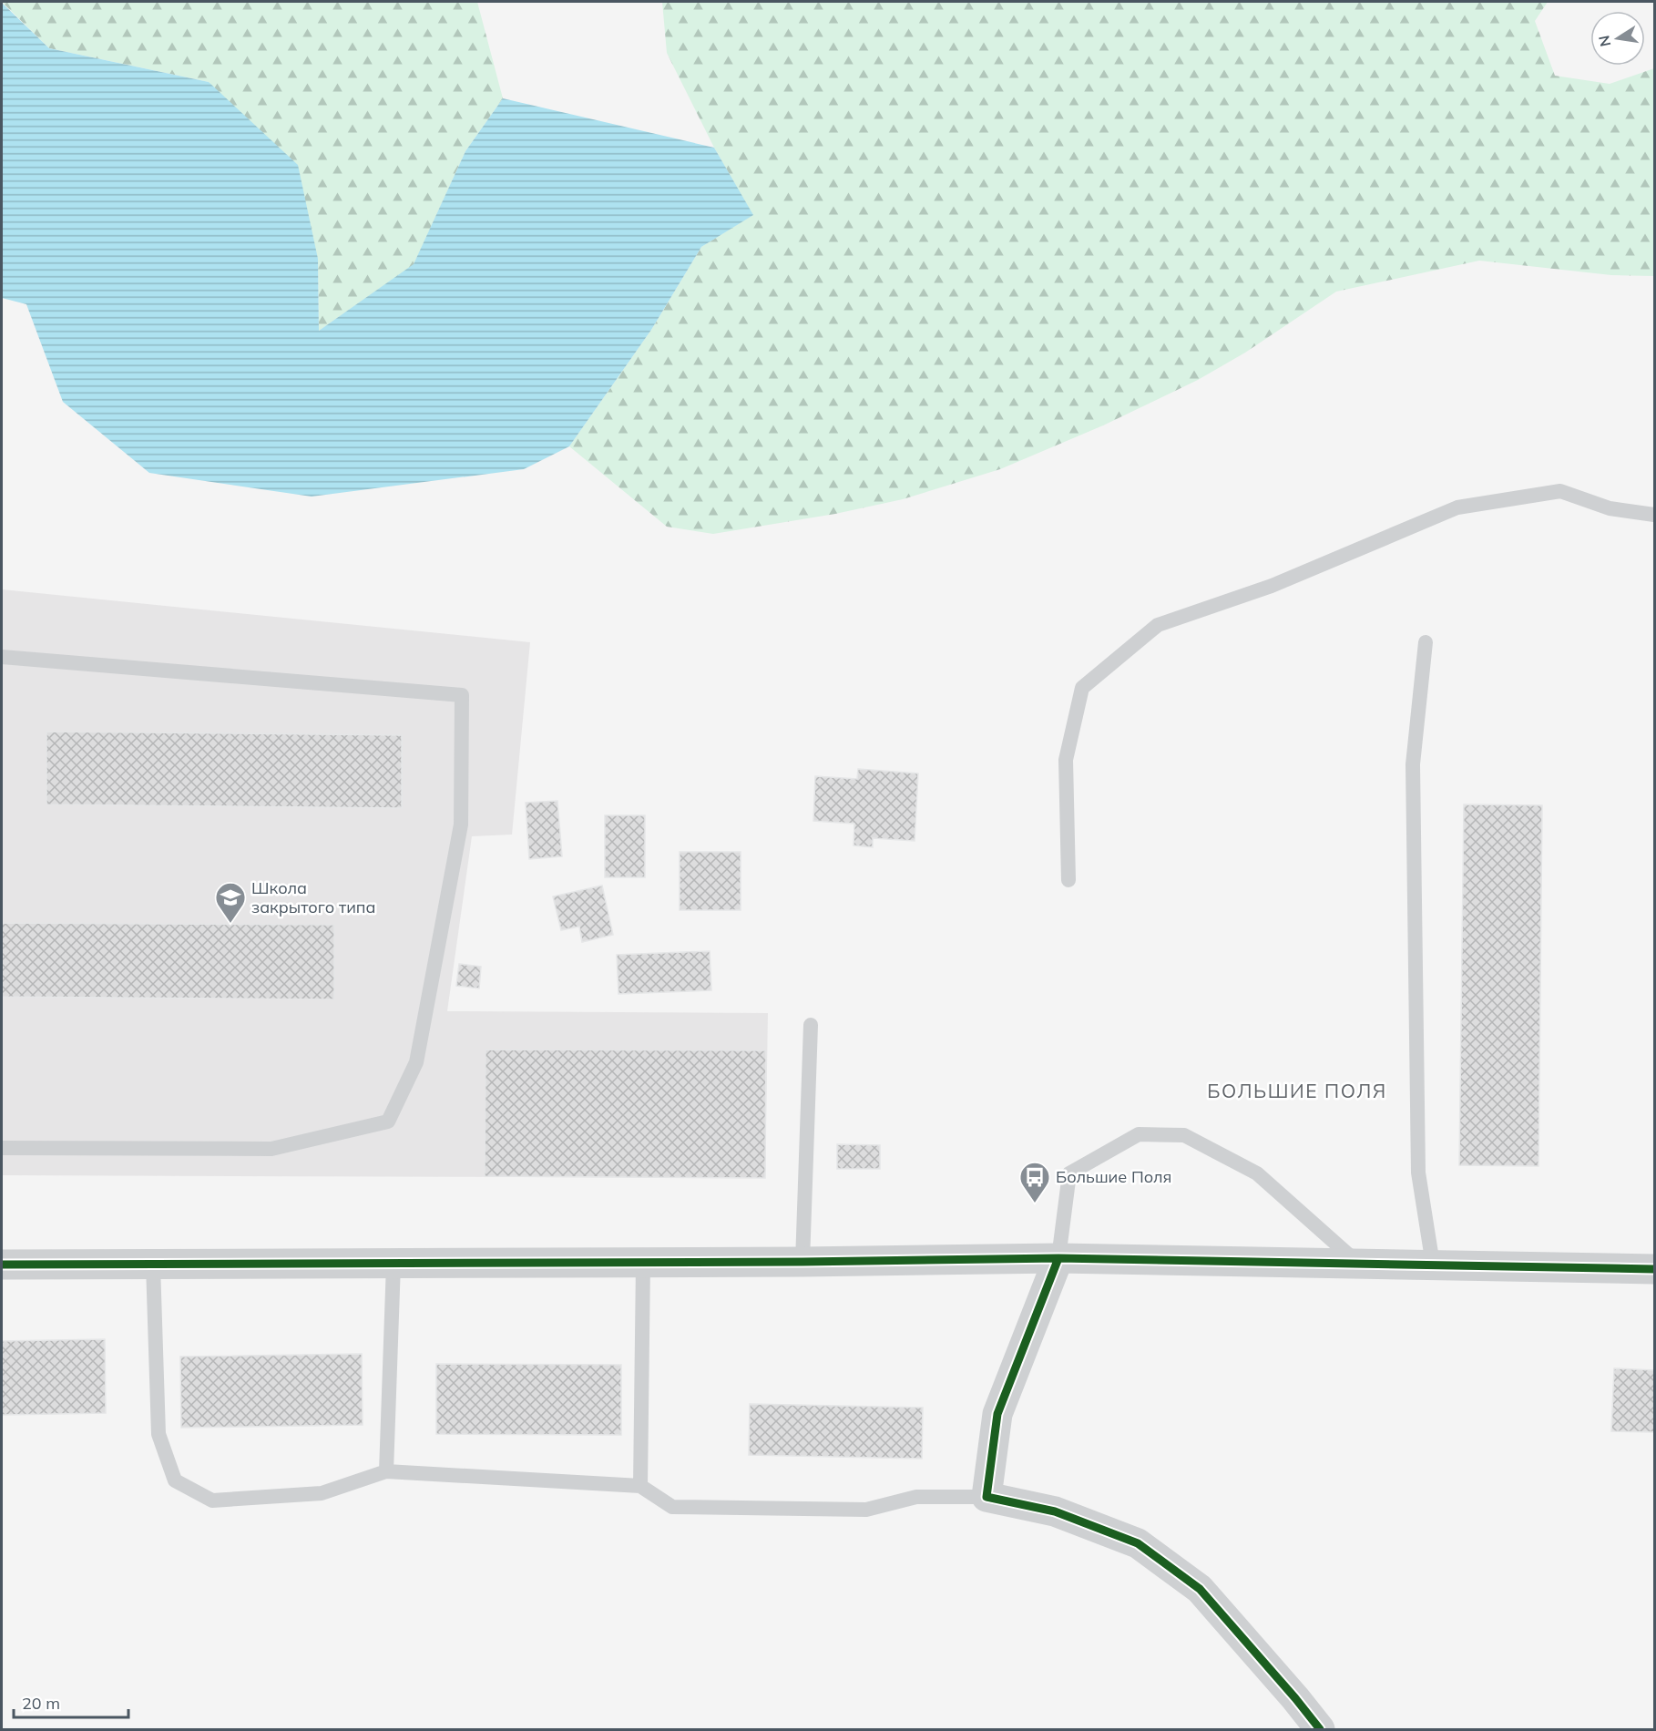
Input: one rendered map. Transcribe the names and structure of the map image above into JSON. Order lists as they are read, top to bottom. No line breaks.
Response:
{"districts":["БОЛЬШИЕ ПОЛЯ"],"places":{"school or university":["Школа закрытого типа"],"bus stop":["Большие Поля"]},"scale_bar":"20 m","north":"left"}
